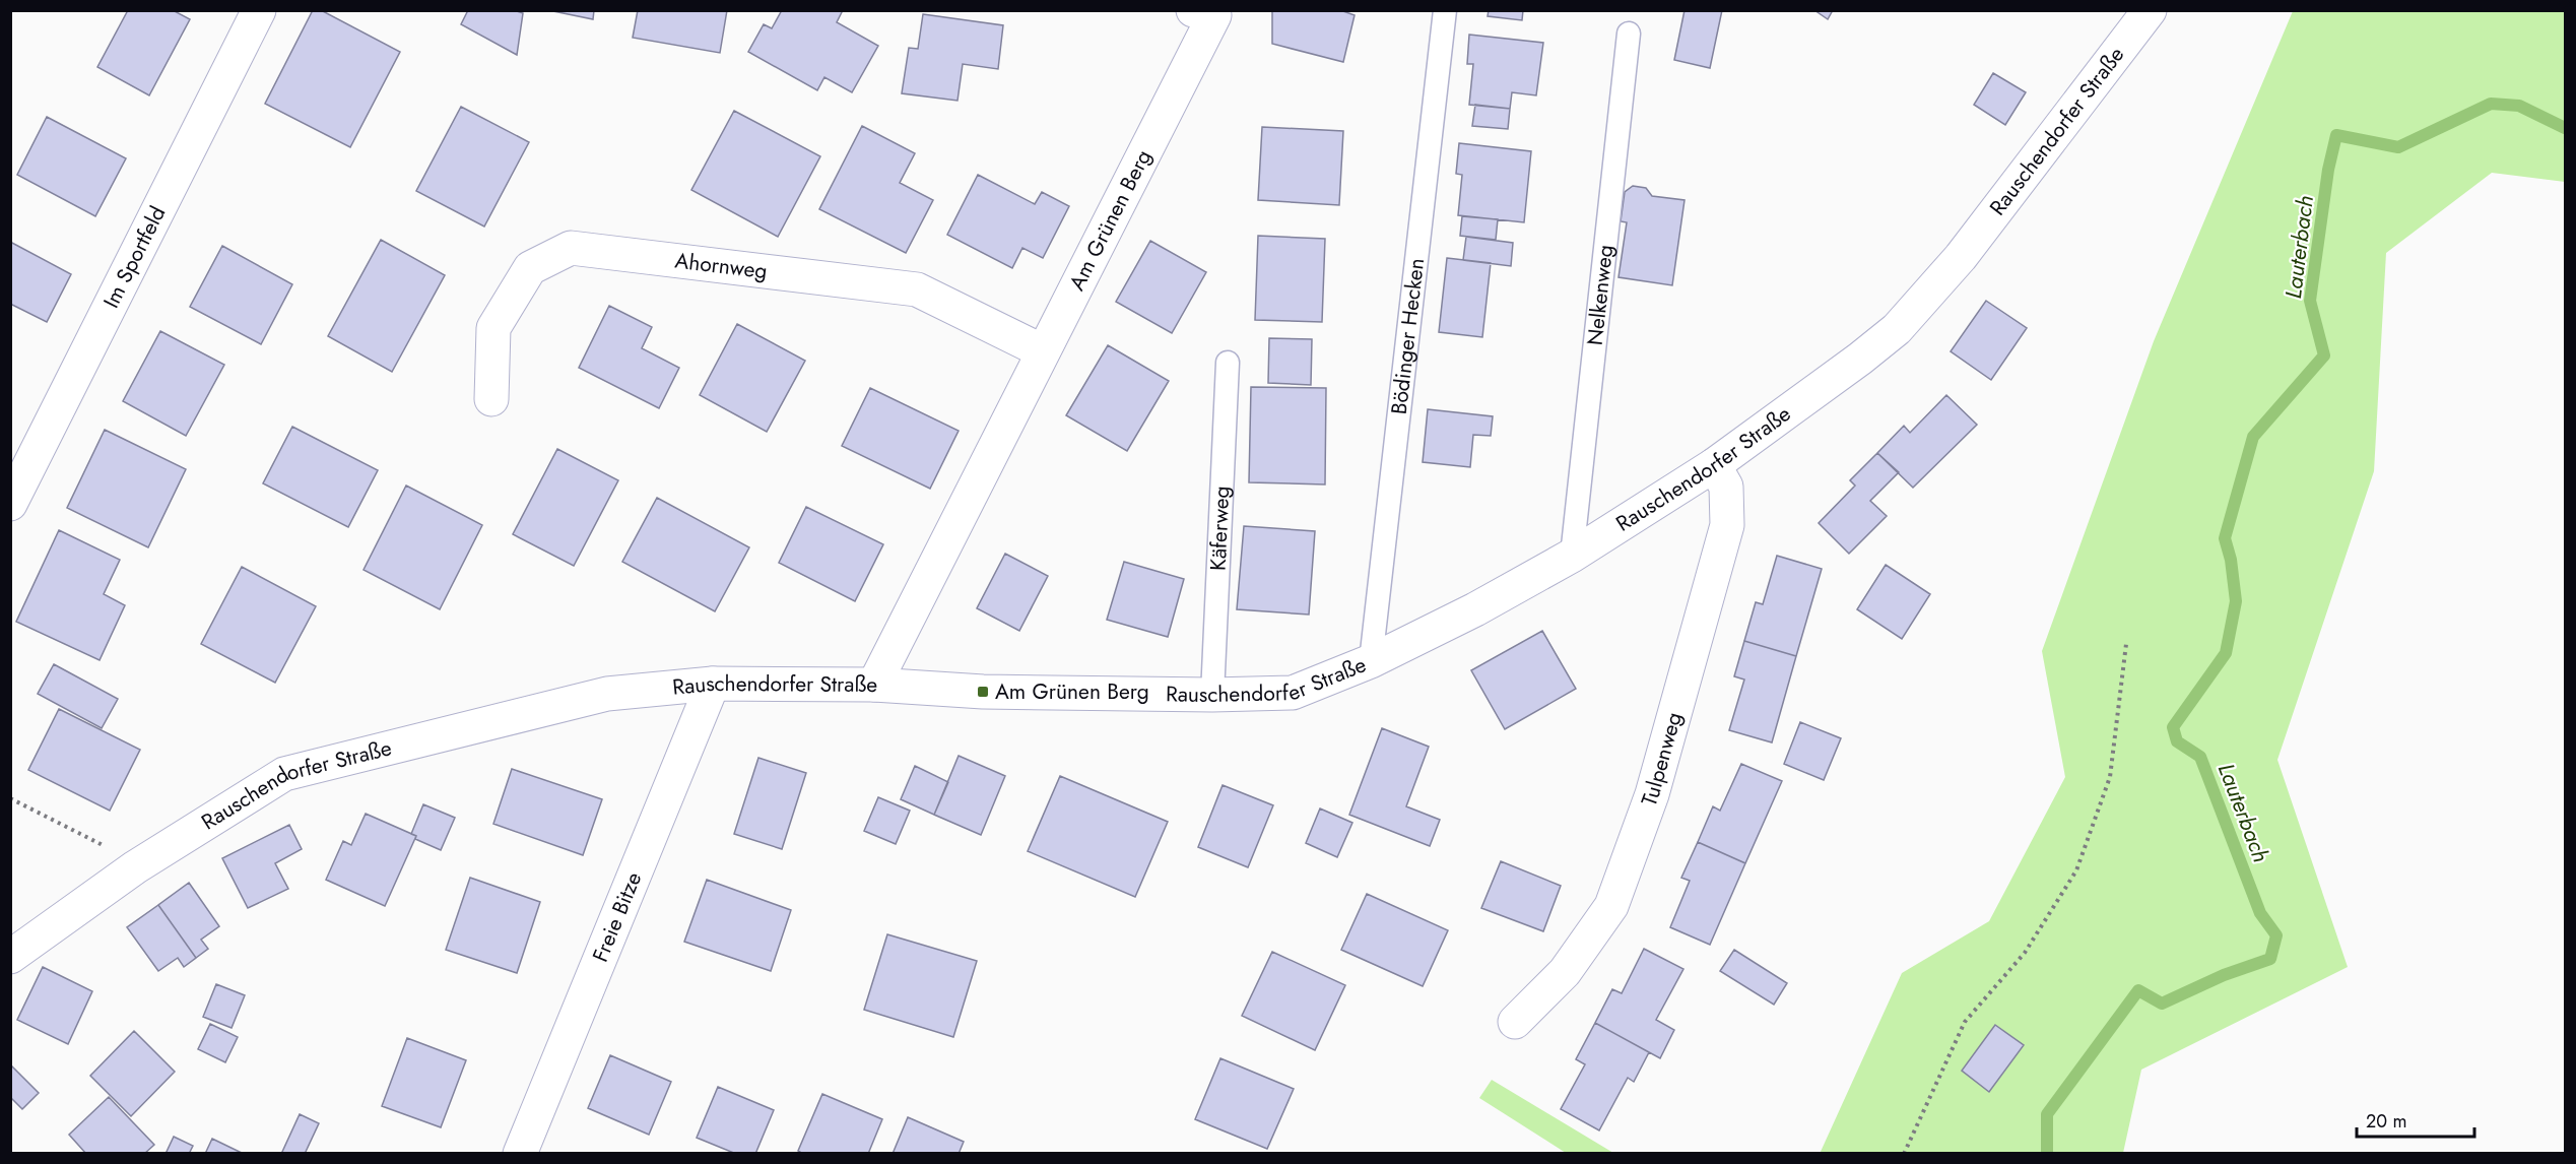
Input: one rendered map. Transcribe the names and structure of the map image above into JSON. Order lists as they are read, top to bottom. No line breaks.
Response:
{"streets":{"street":["Rauschendorfer Straße","Am Grünen Berg","Im Sportfeld","Ahornweg","Tulpenweg","Freie Bitze"],"lane":["Nelkenweg","Bödinger Hecken","Käferweg"]},"crossings":[["Rauschendorfer Straße","Am Grünen Berg"],["Rauschendorfer Straße","Nelkenweg"],["Rauschendorfer Straße","Bödinger Hecken"],["Rauschendorfer Straße","Käferweg"],["Rauschendorfer Straße","Tulpenweg"],["Rauschendorfer Straße","Freie Bitze"],["Am Grünen Berg","Ahornweg"]],"water":["Lauterbach"],"places":{"transit":["Am Grünen Berg"]},"scale_bar":"20 m"}
